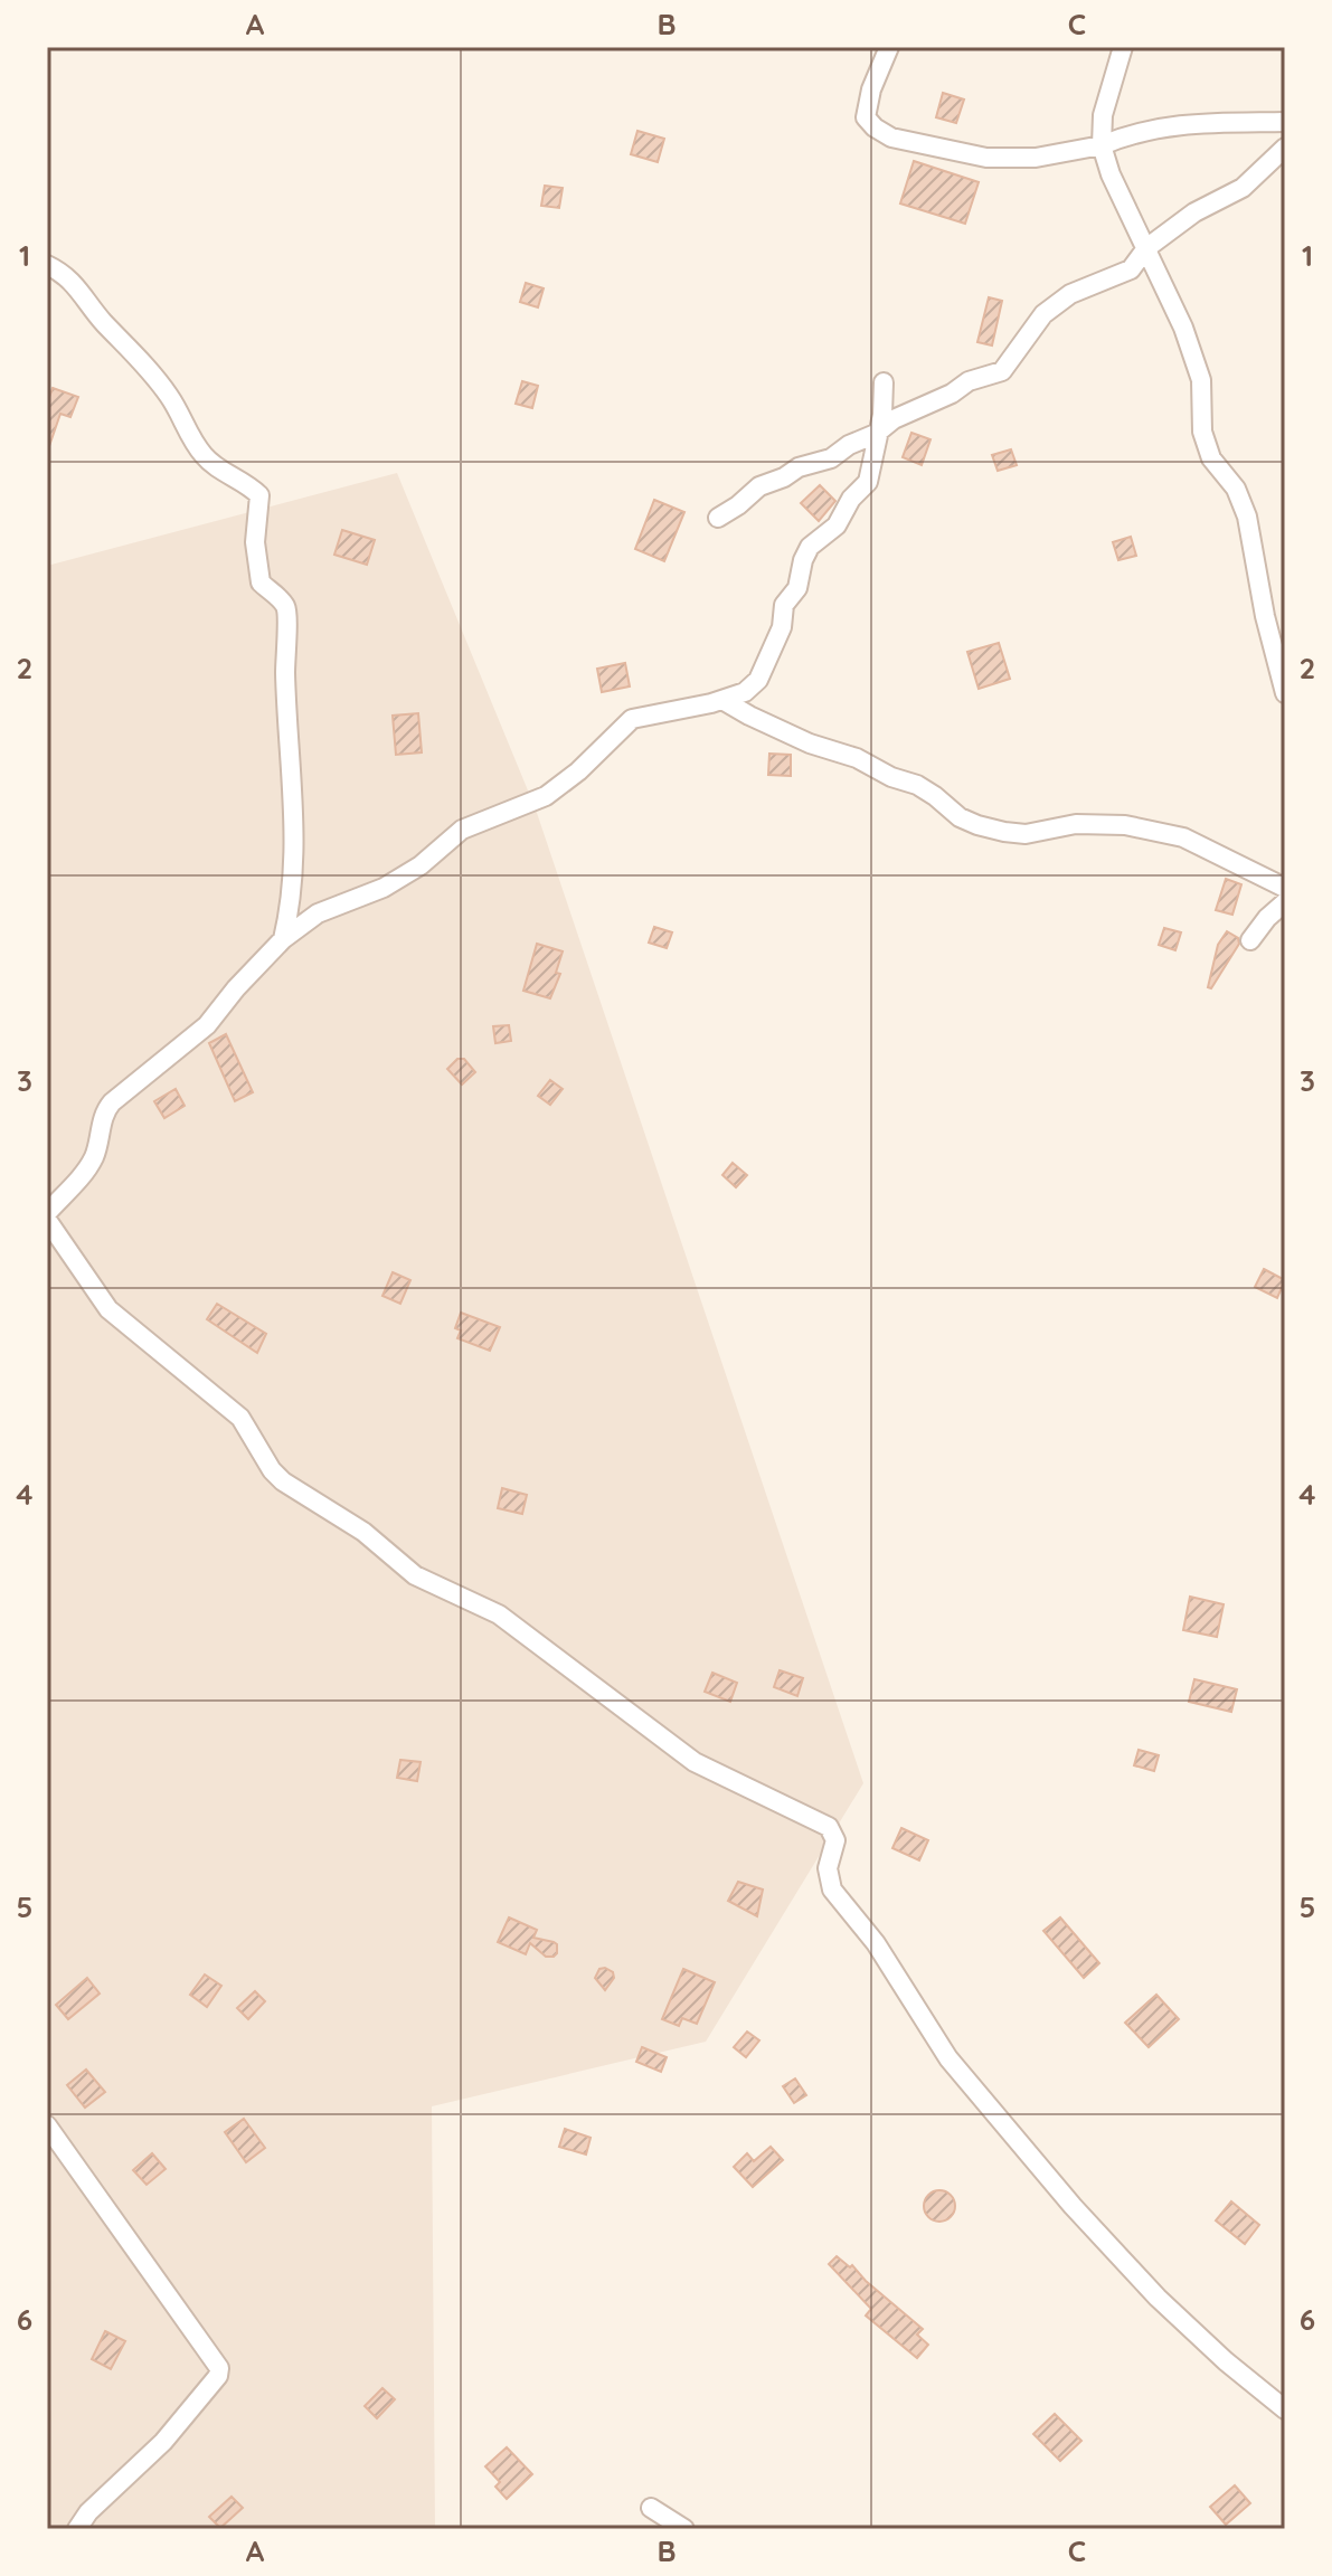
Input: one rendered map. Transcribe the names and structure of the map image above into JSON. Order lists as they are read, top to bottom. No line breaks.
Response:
{"grid":{"columns":["A","B","C"],"rows":["1","2","3","4","5","6"]}}
